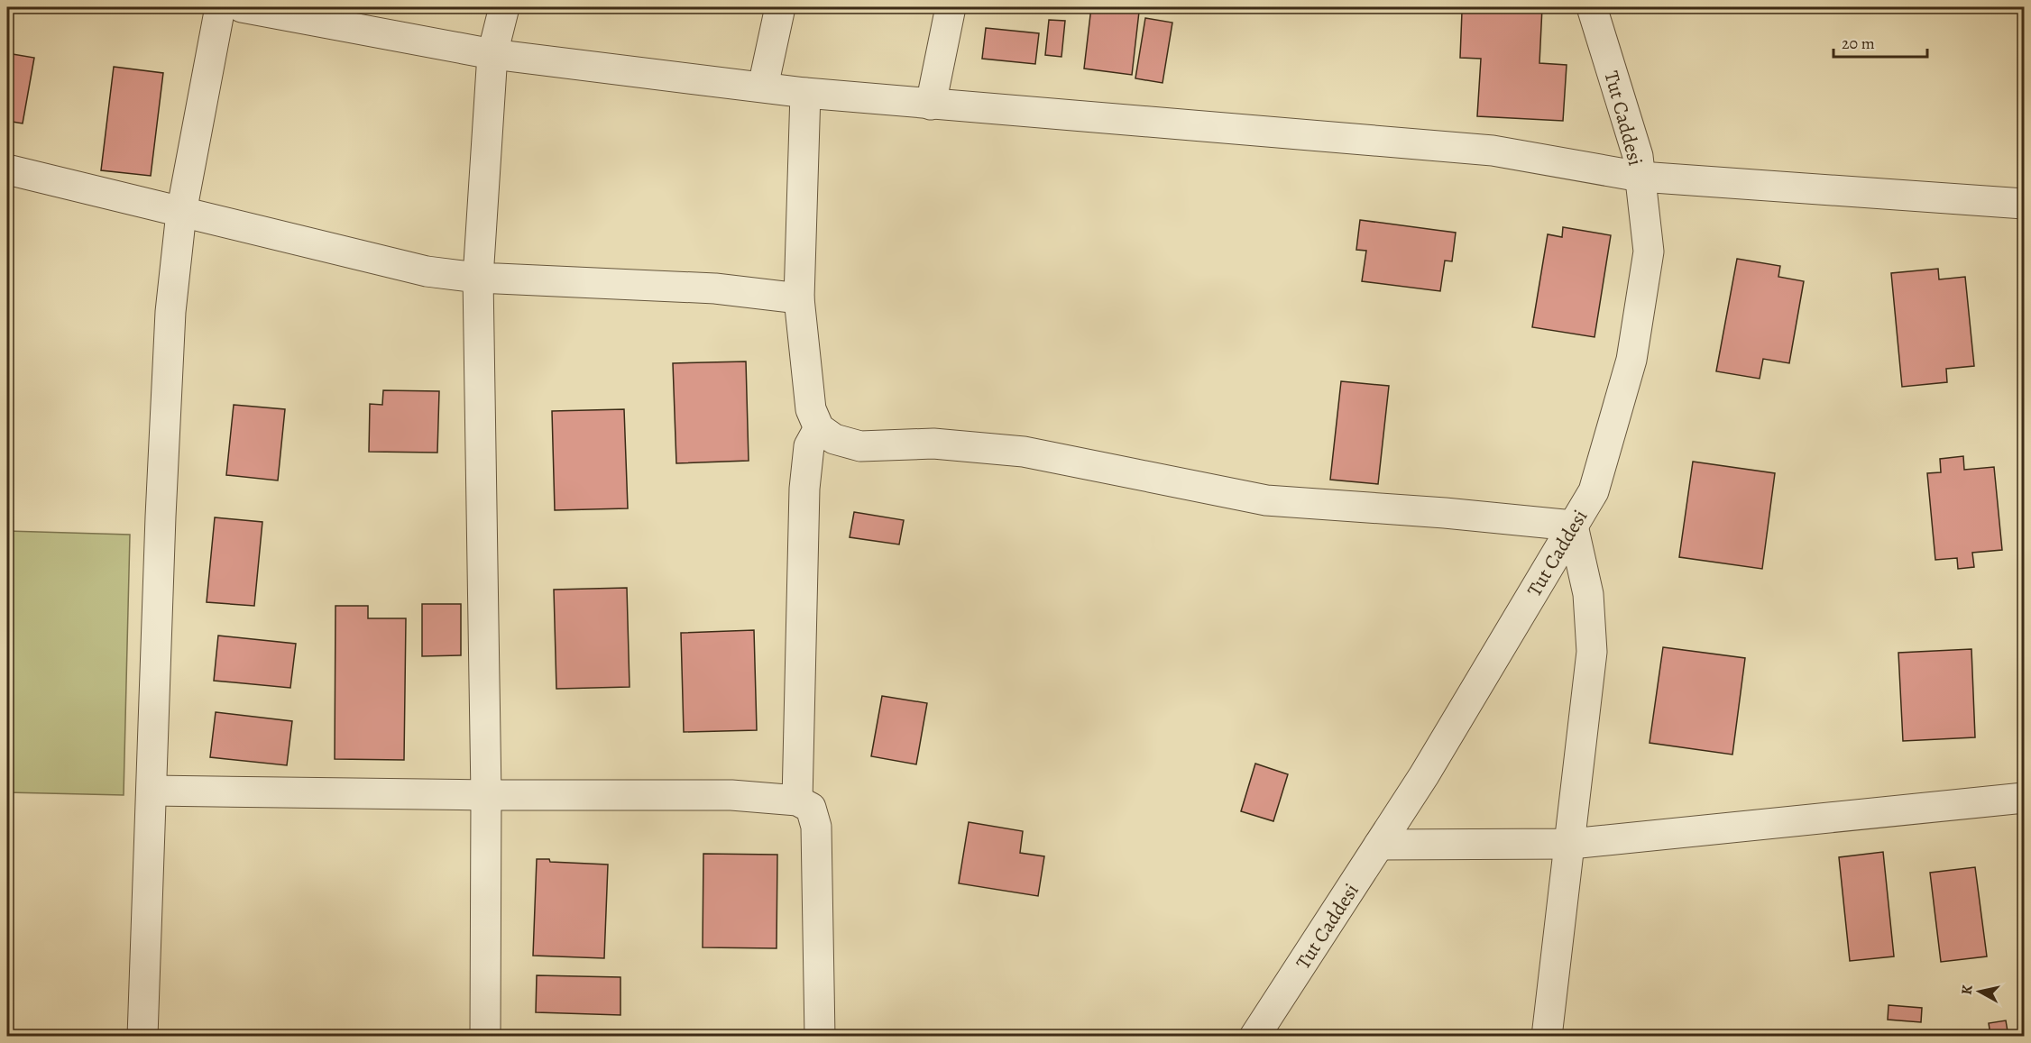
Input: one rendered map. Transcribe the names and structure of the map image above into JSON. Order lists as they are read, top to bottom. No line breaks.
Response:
{"streets":{"street":["Tut Caddesi"]},"scale_bar":"20 m","north":"left"}
